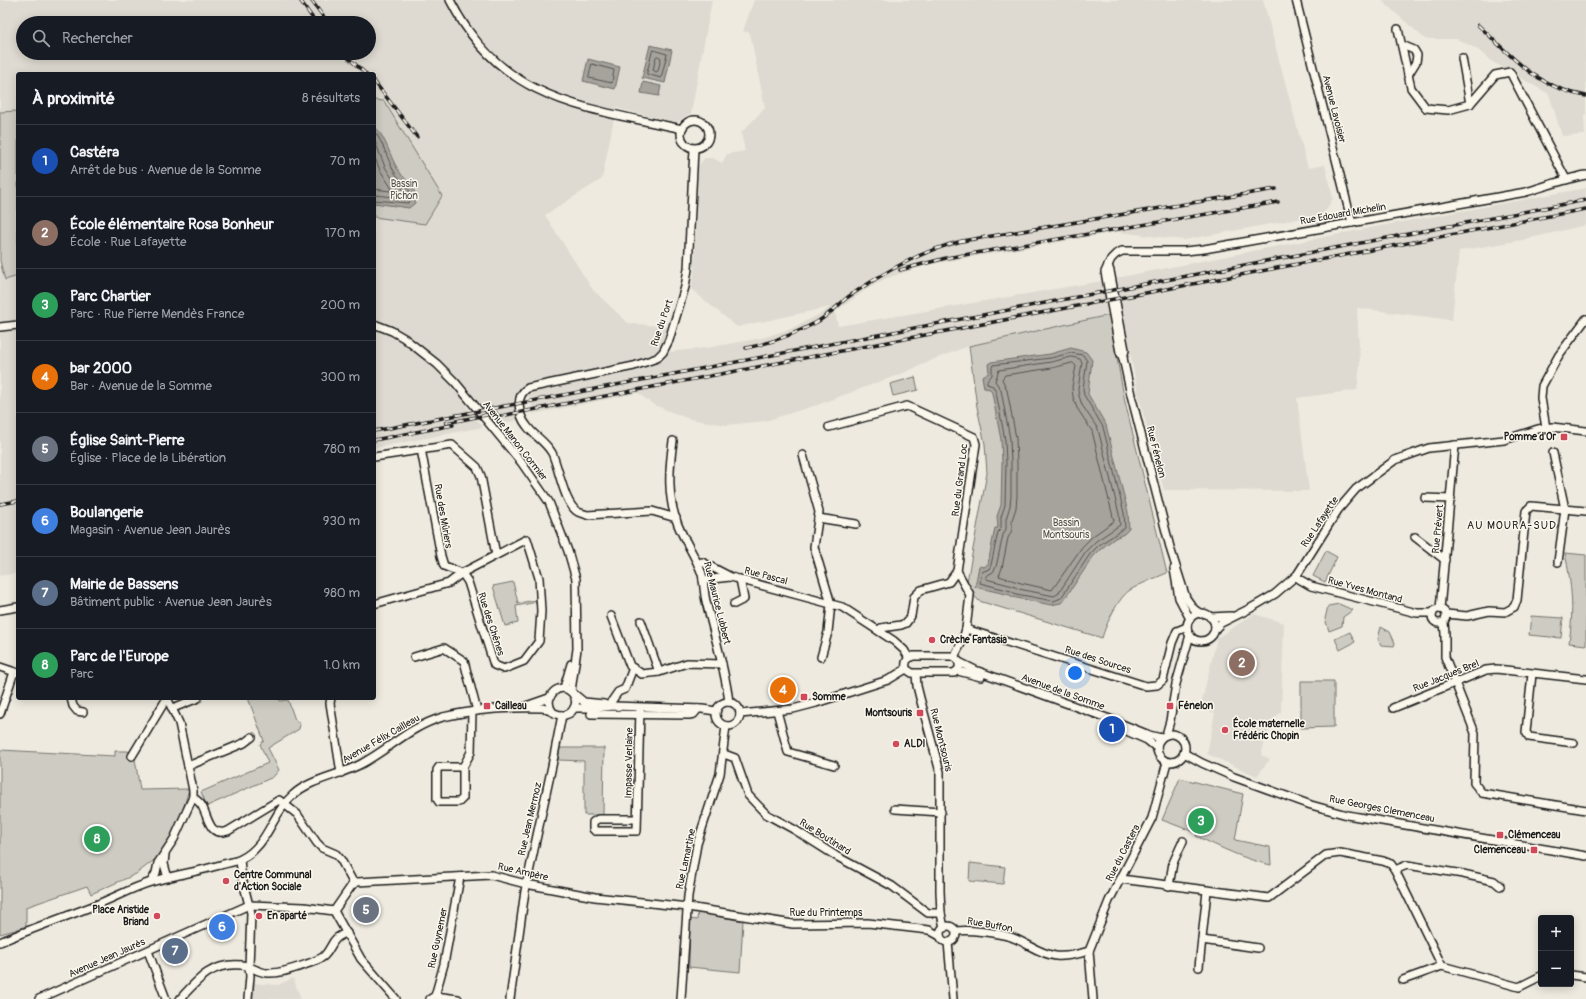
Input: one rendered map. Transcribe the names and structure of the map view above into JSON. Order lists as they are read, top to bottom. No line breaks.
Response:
{"streets":{"street":["Avenue Lavoisier","Rue Edouard Michelin","Rue du Port","Avenue Manon Cormier","Rue Fénelon","Rue du Grand Loc","Rue des Mûriers","Rue Lafayette","Rue Prévert","Rue Pascal","Rue Yves Montand","Rue Maurice Lubbert","Rue des Chênes","Rue des Sources","Rue Jacques Brel","Avenue de la Somme","Avenue Félix Cailleau","Rue Montsouris","Impasse Verlaine","Rue Georges Clemenceau","Rue Jean Mermoz","Rue Boutinard","Rue du Castera","Rue Lamartine","Rue Ampère","Rue du Printemps","Rue Buffon","Rue Guynemer","Avenue Jean Jaurès"]},"crossings":[["Avenue Lavoisier","Rue Edouard Michelin"],["Rue Edouard Michelin","Rue Fénelon"],["Rue du Port","Rue Maurice Lubbert"],["Avenue Manon Cormier","Avenue Félix Cailleau"],["Avenue Manon Cormier","Rue Jean Mermoz"],["Rue Fénelon","Rue Lafayette"],["Rue Fénelon","Rue des Sources"],["Rue des Mûriers","Rue des Chênes"],["Rue Lafayette","Rue Prévert"],["Rue Lafayette","Rue Yves Montand"],["Rue Lafayette","Rue des Sources"],["Rue Prévert","Rue Yves Montand"],["Rue Pascal","Rue Maurice Lubbert"],["Rue Maurice Lubbert","Rue Lamartine"],["Avenue de la Somme","Rue Montsouris"],["Avenue de la Somme","Rue Georges Clemenceau"],["Avenue de la Somme","Rue du Castera"],["Avenue Félix Cailleau","Rue Jean Mermoz"],["Rue Montsouris","Rue Boutinard"],["Rue Montsouris","Rue du Printemps"],["Rue Montsouris","Rue Buffon"],["Rue Georges Clemenceau","Rue du Castera"],["Rue Jean Mermoz","Rue Ampère"],["Rue Boutinard","Rue Lamartine"],["Rue du Castera","Rue Buffon"],["Rue Lamartine","Rue Ampère"],["Rue Lamartine","Rue du Printemps"],["Rue Ampère","Rue du Printemps"],["Rue Ampère","Rue Guynemer"],["Rue du Printemps","Rue Buffon"]],"districts":["AU MOURA-SUD"],"parks":["Bassin Pichon","Bassin Montsouris"],"places":{"transit":["Pomme d'Or","Somme","Cailleau","Fénelon","Montsouris","Clémenceau","Clemenceau"],"other":["Crèche Fantasia","École maternelle Frédéric Chopin","ALDI","Centre Communal d'Action Sociale","Place Aristide Briand","En aparté"]},"page":{"search":"Rechercher","heading":["À proximité","8 résultats"],"list":[{"mark":"1","name":"Castéra","note":"Arrêt de bus · Avenue de la Somme","value":"70 m"},{"mark":"2","name":"École élémentaire Rosa Bonheur","note":"École · Rue Lafayette","value":"170 m"},{"mark":"3","name":"Parc Chartier","note":"Parc · Rue Pierre Mendès France","value":"200 m"},{"mark":"4","name":"bar 2000","note":"Bar · Avenue de la Somme","value":"300 m"},{"mark":"5","name":"Église Saint-Pierre","note":"Église · Place de la Libération","value":"780 m"},{"mark":"6","name":"Boulangerie","note":"Magasin · Avenue Jean Jaurès","value":"930 m"},{"mark":"7","name":"Mairie de Bassens","note":"Bâtiment public · Avenue Jean Jaurès","value":"980 m"},{"mark":"8","name":"Parc de l'Europe","note":"Parc","value":"1.0 km"}],"pins":["2","4","1","3","8","5","6","7"],"map_buttons":["+","−"]}}
